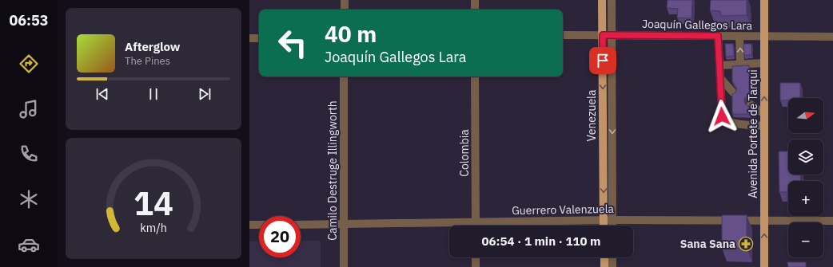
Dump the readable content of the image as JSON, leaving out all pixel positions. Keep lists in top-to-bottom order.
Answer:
{
  "streets": {
    "main road": ["Venezuela", "Avenida Portete de Tarqui"],
    "street": [
      "Joaquín Gallegos Lara",
      "Colombia",
      "Camilo Destruge Illingworth",
      "Guerrero Valenzuela"
    ]
  },
  "crossings": [
    ["Joaquín Gallegos Lara", "Venezuela"],
    ["Joaquín Gallegos Lara", "Avenida Portete de Tarqui"],
    ["Venezuela", "Guerrero Valenzuela"],
    ["Avenida Portete de Tarqui", "Guerrero Valenzuela"],
    ["Colombia", "Guerrero Valenzuela"],
    ["Camilo Destruge Illingworth", "Guerrero Valenzuela"]
  ],
  "one_way": ["Venezuela", "Avenida Portete de Tarqui"],
  "places": {
    "pharmacy": ["Sana Sana"]
  },
  "north": "right",
  "page": {
    "tabs": "06:53",
    "turn": ["40 m", "Joaquín Gallegos Lara"],
    "song": ["Afterglow", "The Pines"],
    "map_buttons": ["+", "−"],
    "limit": "20",
    "trip": "06:54 · 1 min · 110 m",
    "gauge": ["14", "km/h"]
  }
}
